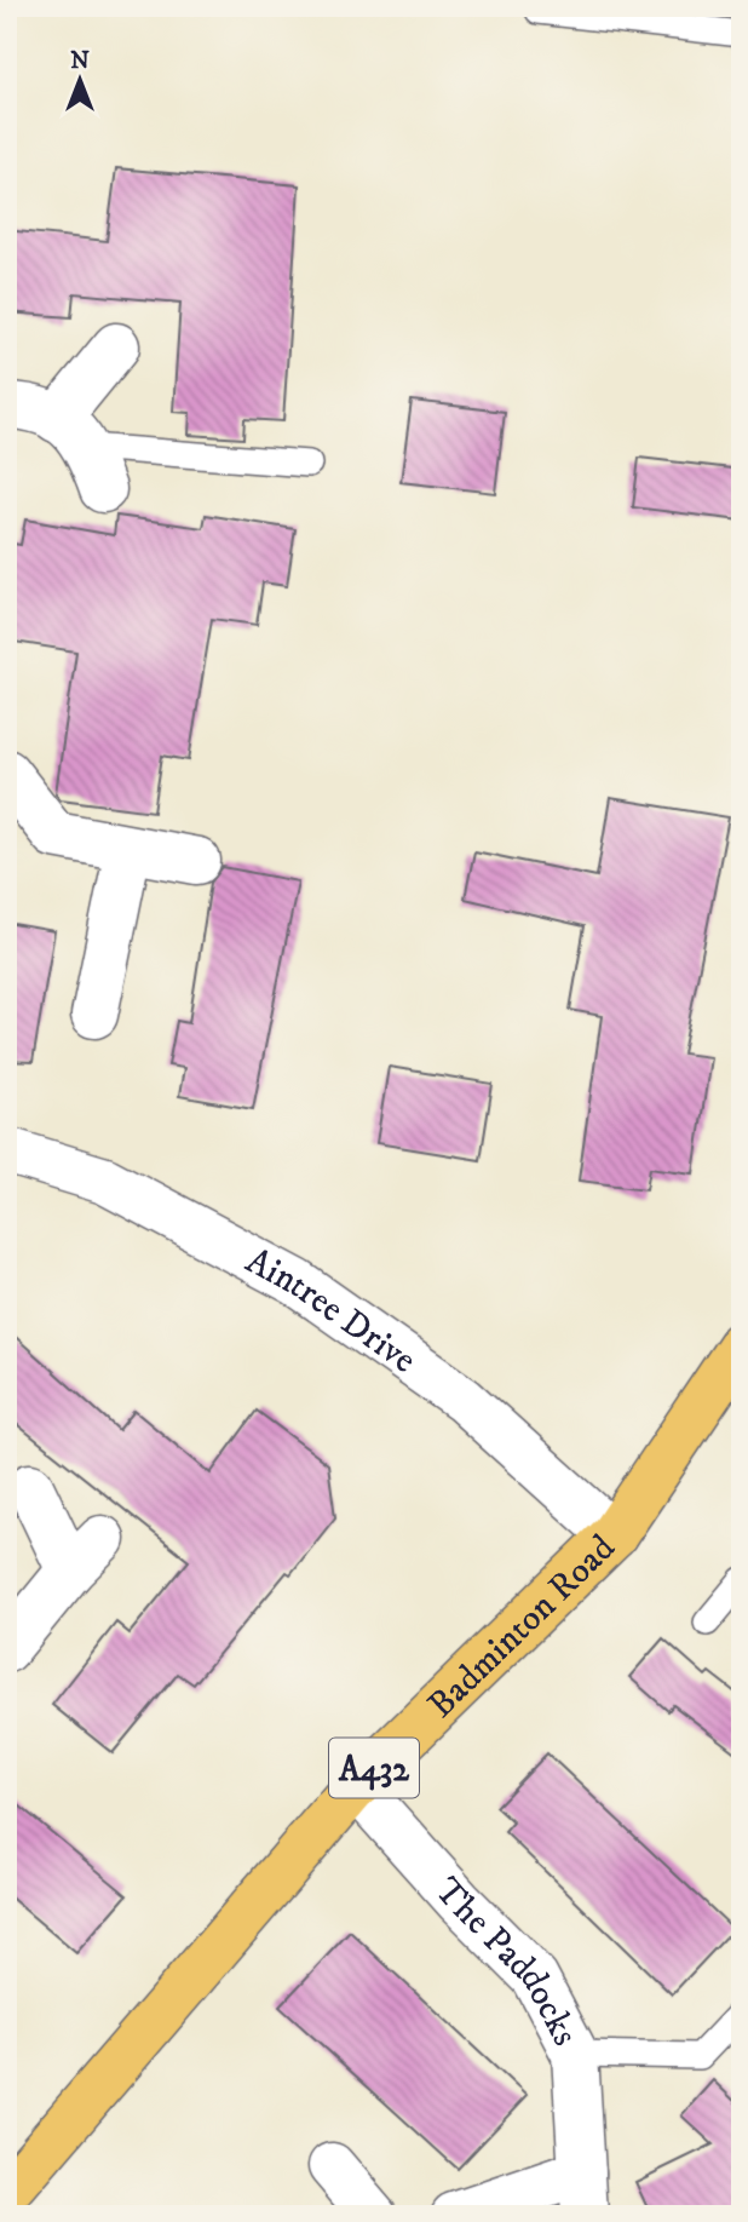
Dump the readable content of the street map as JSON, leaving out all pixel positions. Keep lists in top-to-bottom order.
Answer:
{
  "streets": {
    "main road": ["Badminton Road", "A432"],
    "street": ["Aintree Drive", "The Paddocks"]
  },
  "crossings": [
    ["Aintree Drive", "Badminton Road"],
    ["Badminton Road", "The Paddocks"]
  ],
  "north": "top"
}
